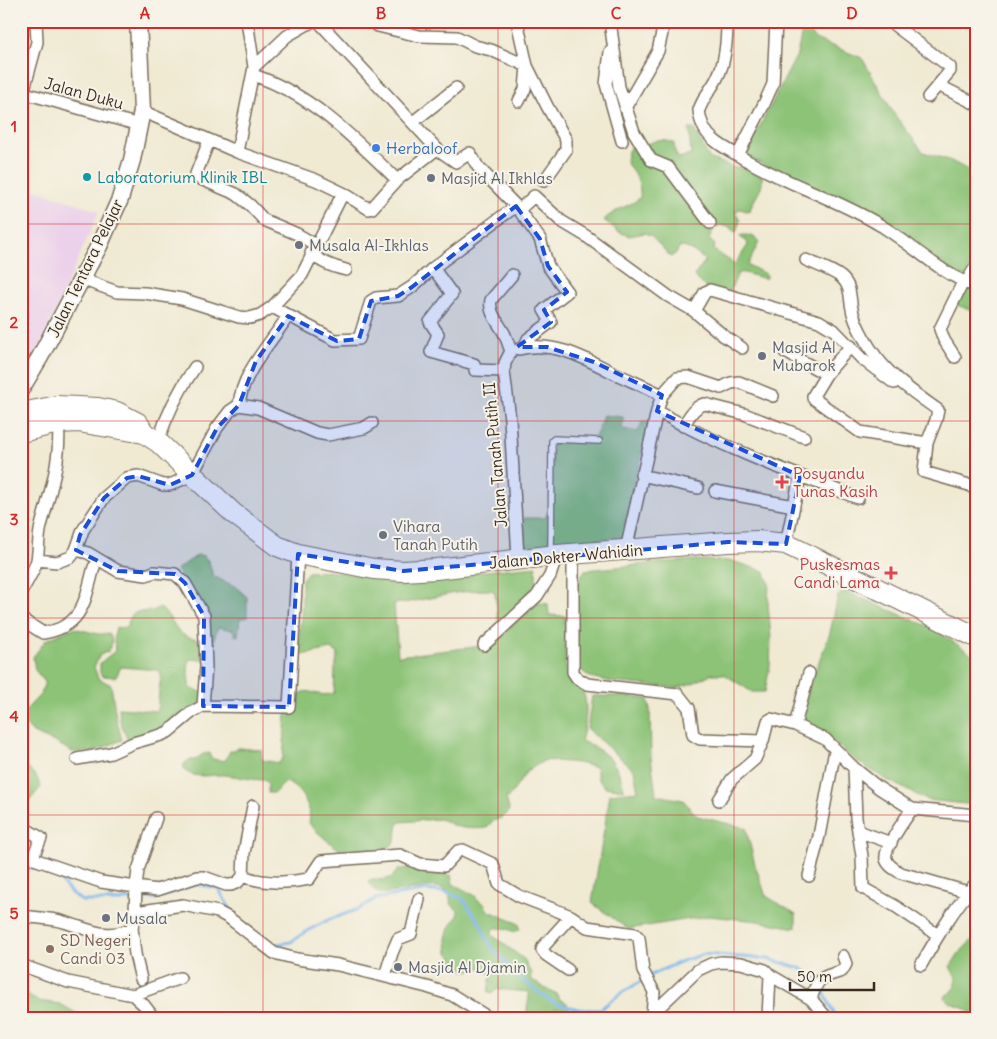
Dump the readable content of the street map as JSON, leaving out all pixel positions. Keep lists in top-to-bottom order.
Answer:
{
  "streets": {
    "highway": ["Jalan Dokter Wahidin"],
    "main road": ["Jalan Tentara Pelajar"],
    "street": ["Jalan Duku", "Jalan Tanah Putih II"]
  },
  "crossings": [
    ["Jalan Duku", "Jalan Tentara Pelajar"],
    ["Jalan Tanah Putih II", "Jalan Dokter Wahidin"]
  ],
  "places": {
    "other": [
      "Herbaloof",
      "Laboratorium Klinik IBL",
      "Masjid Al Ikhlas",
      "Musala Al-Ikhlas",
      "Masjid Al Mubarok",
      "Vihara Tanah Putih",
      "Musala",
      "SD Negeri Candi 03",
      "Masjid Al Djamin"
    ],
    "health": ["Posyandu Tunas Kasih", "Puskesmas Candi Lama"]
  },
  "scale_bar": "50 m",
  "grid": {
    "columns": [
      "A",
      "B",
      "C",
      "D"
    ],
    "rows": [
      "1",
      "2",
      "3",
      "4",
      "5"
    ]
  }
}
